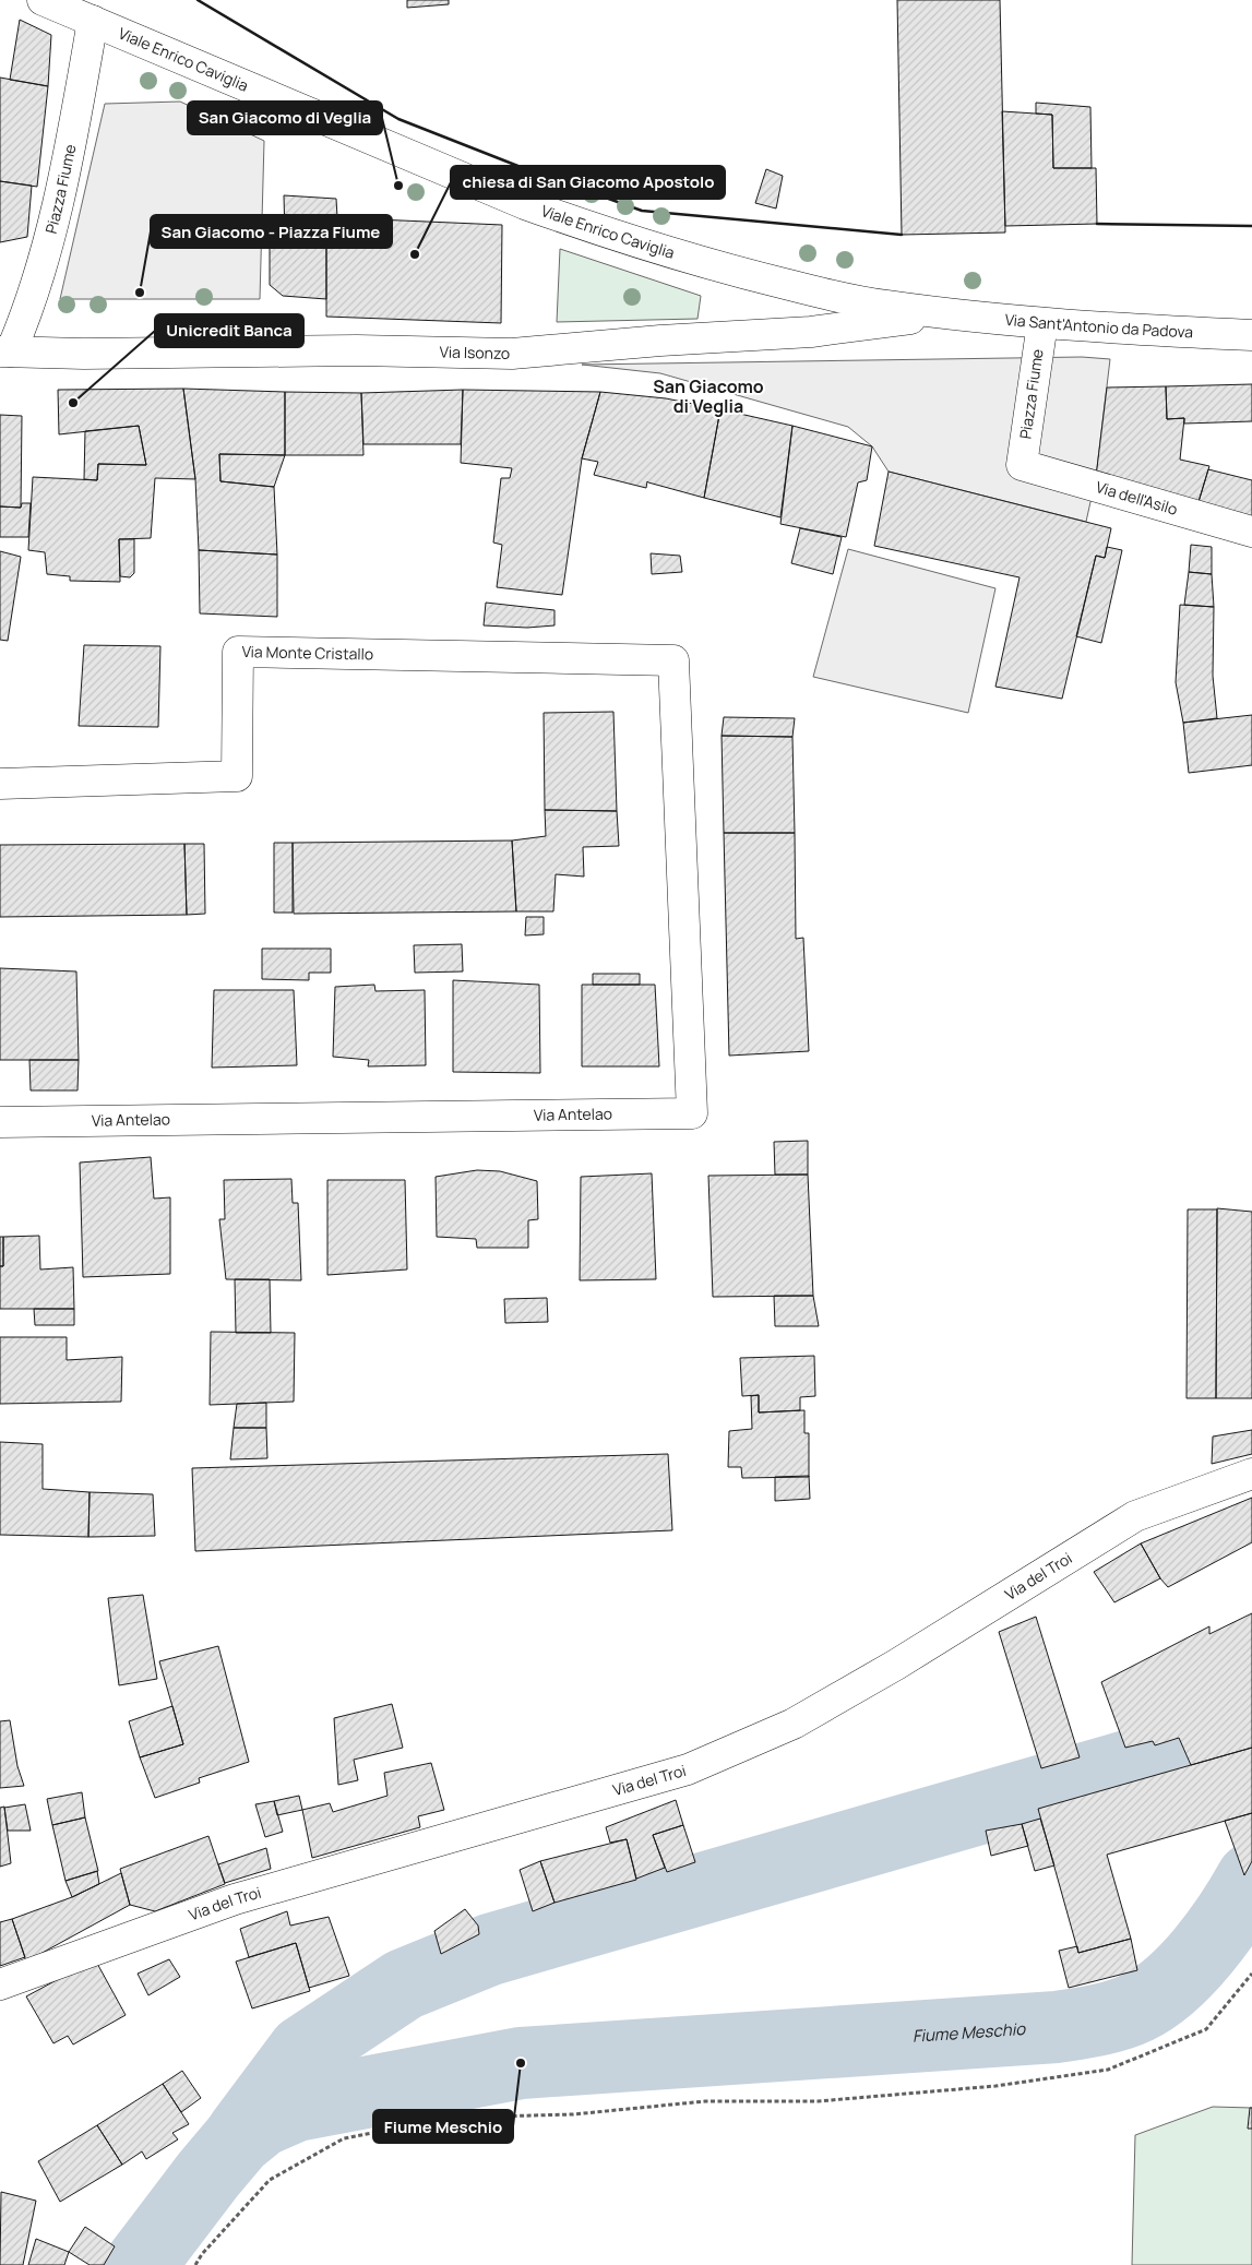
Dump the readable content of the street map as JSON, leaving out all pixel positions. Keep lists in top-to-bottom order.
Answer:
{
  "streets": {
    "street": [
      "Viale Enrico Caviglia",
      "Piazza Fiume",
      "Via Sant'Antonio da Padova",
      "Via Isonzo",
      "Via dell'Asilo",
      "Via Monte Cristallo",
      "Via Antelao",
      "Via del Troi"
    ]
  },
  "crossings": [
    ["Viale Enrico Caviglia", "Piazza Fiume"],
    ["Viale Enrico Caviglia", "Via Sant'Antonio da Padova"],
    ["Viale Enrico Caviglia", "Via Isonzo"],
    ["Piazza Fiume", "Via Sant'Antonio da Padova"],
    ["Piazza Fiume", "Via Isonzo"],
    ["Piazza Fiume", "Via dell'Asilo"],
    ["Via Sant'Antonio da Padova", "Via Isonzo"],
    ["Via Monte Cristallo", "Via Antelao"]
  ],
  "districts": ["San Giacomo di Veglia"],
  "water": ["Fiume Meschio"],
  "places": [
    "San Giacomo di Veglia",
    "chiesa di San Giacomo Apostolo",
    "San Giacomo - Piazza Fiume",
    "Unicredit Banca",
    "Fiume Meschio"
  ]
}
